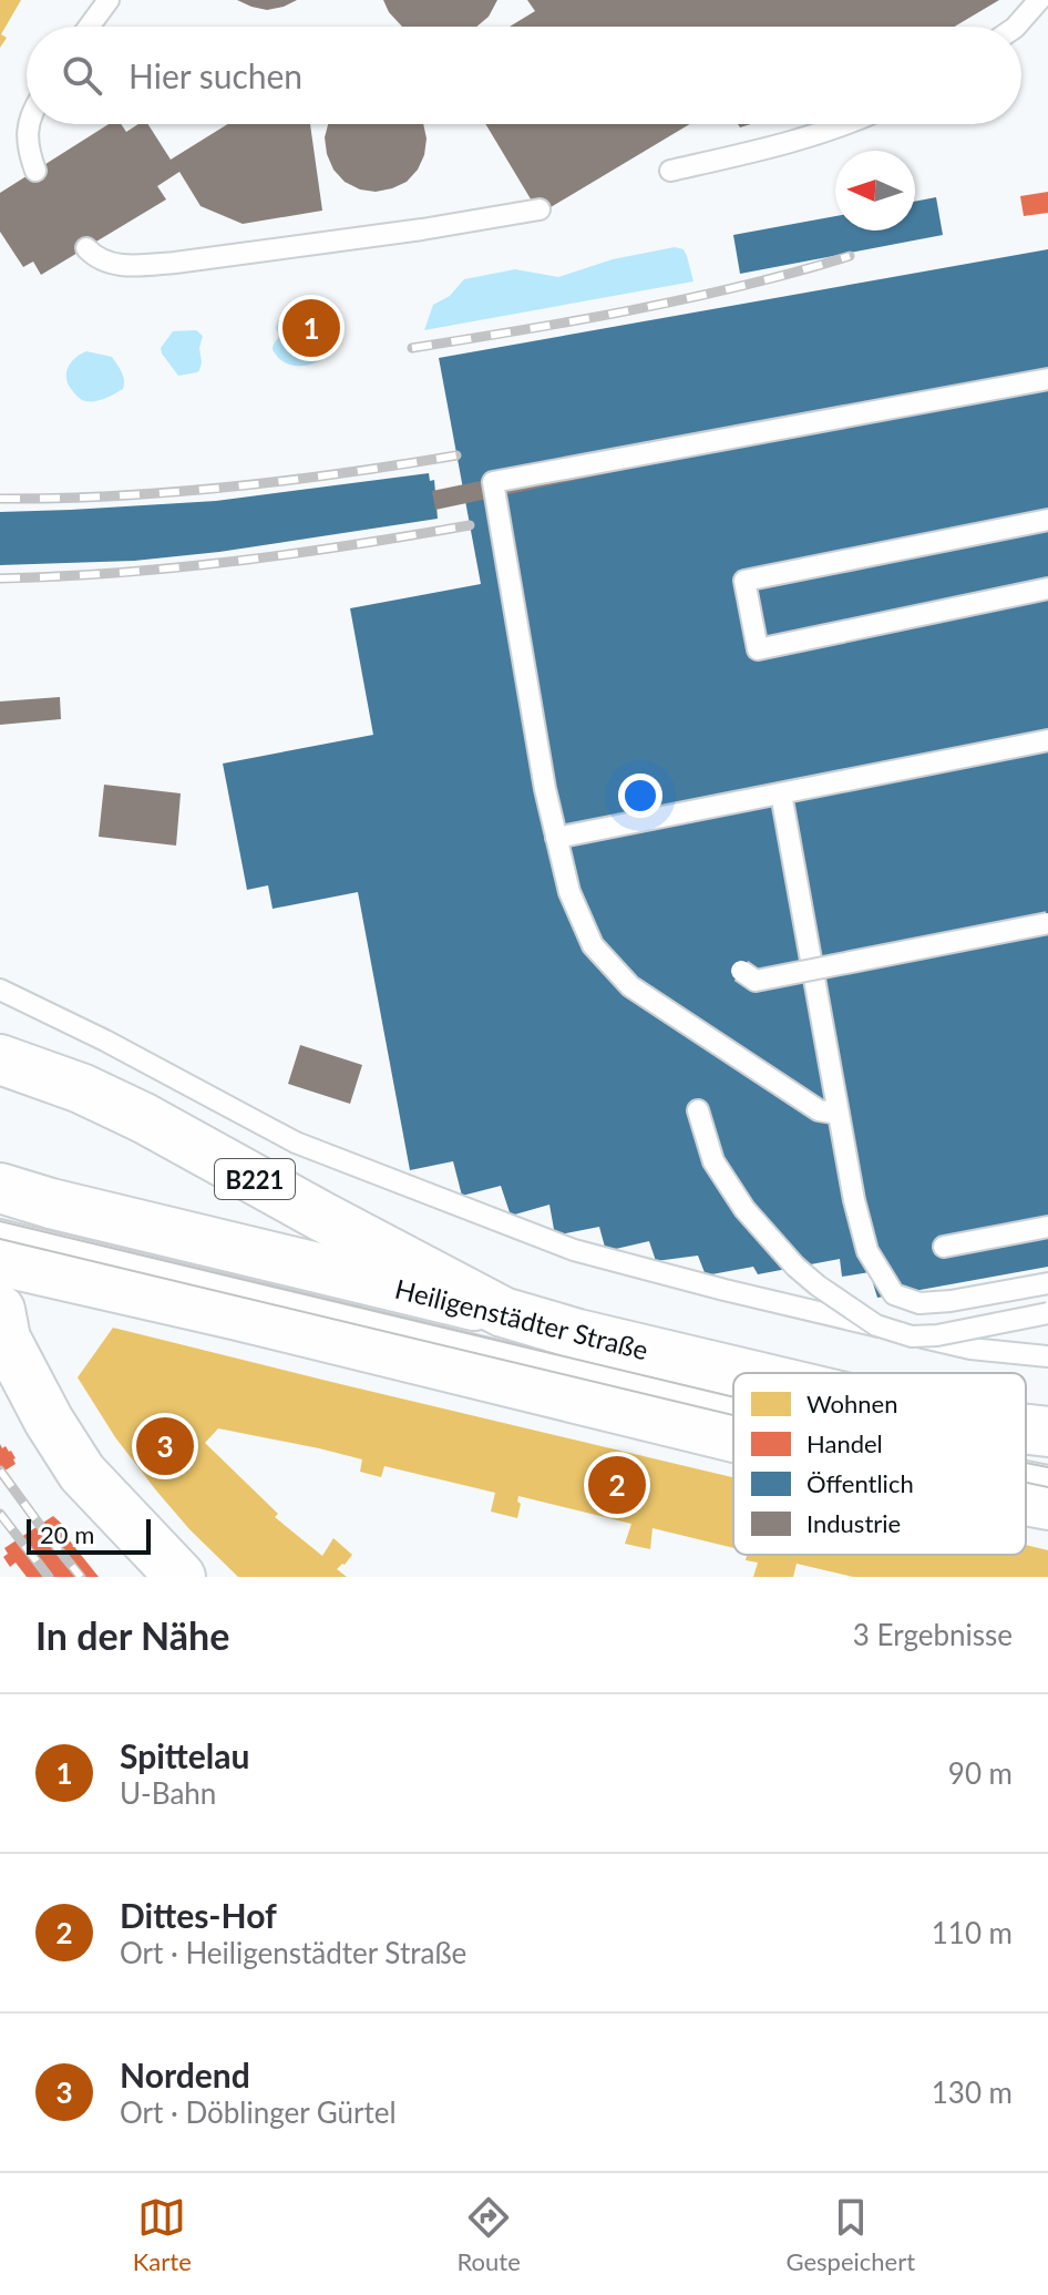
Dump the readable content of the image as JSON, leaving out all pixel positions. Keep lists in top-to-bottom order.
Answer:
{
  "streets": {
    "main road": ["B221", "Heiligenstädter Straße"]
  },
  "crossings": [
    ["B221", "Heiligenstädter Straße"]
  ],
  "legend": [
    "Wohnen",
    "Handel",
    "Öffentlich",
    "Industrie"
  ],
  "scale_bar": "20 m",
  "north": "left",
  "page": {
    "search": "Hier suchen",
    "pins": ["1", "3", "2"],
    "scale": "20 m",
    "heading": ["In der Nähe", "3 Ergebnisse"],
    "list": [
      {
        "mark": "1",
        "name": "Spittelau",
        "note": "U-Bahn",
        "value": "90 m"
      },
      {
        "mark": "2",
        "name": "Dittes-Hof",
        "note": "Ort · Heiligenstädter Straße",
        "value": "110 m"
      },
      {
        "mark": "3",
        "name": "Nordend",
        "note": "Ort · Döblinger Gürtel",
        "value": "130 m"
      }
    ],
    "nav": ["Karte", "Route", "Gespeichert"]
  }
}
